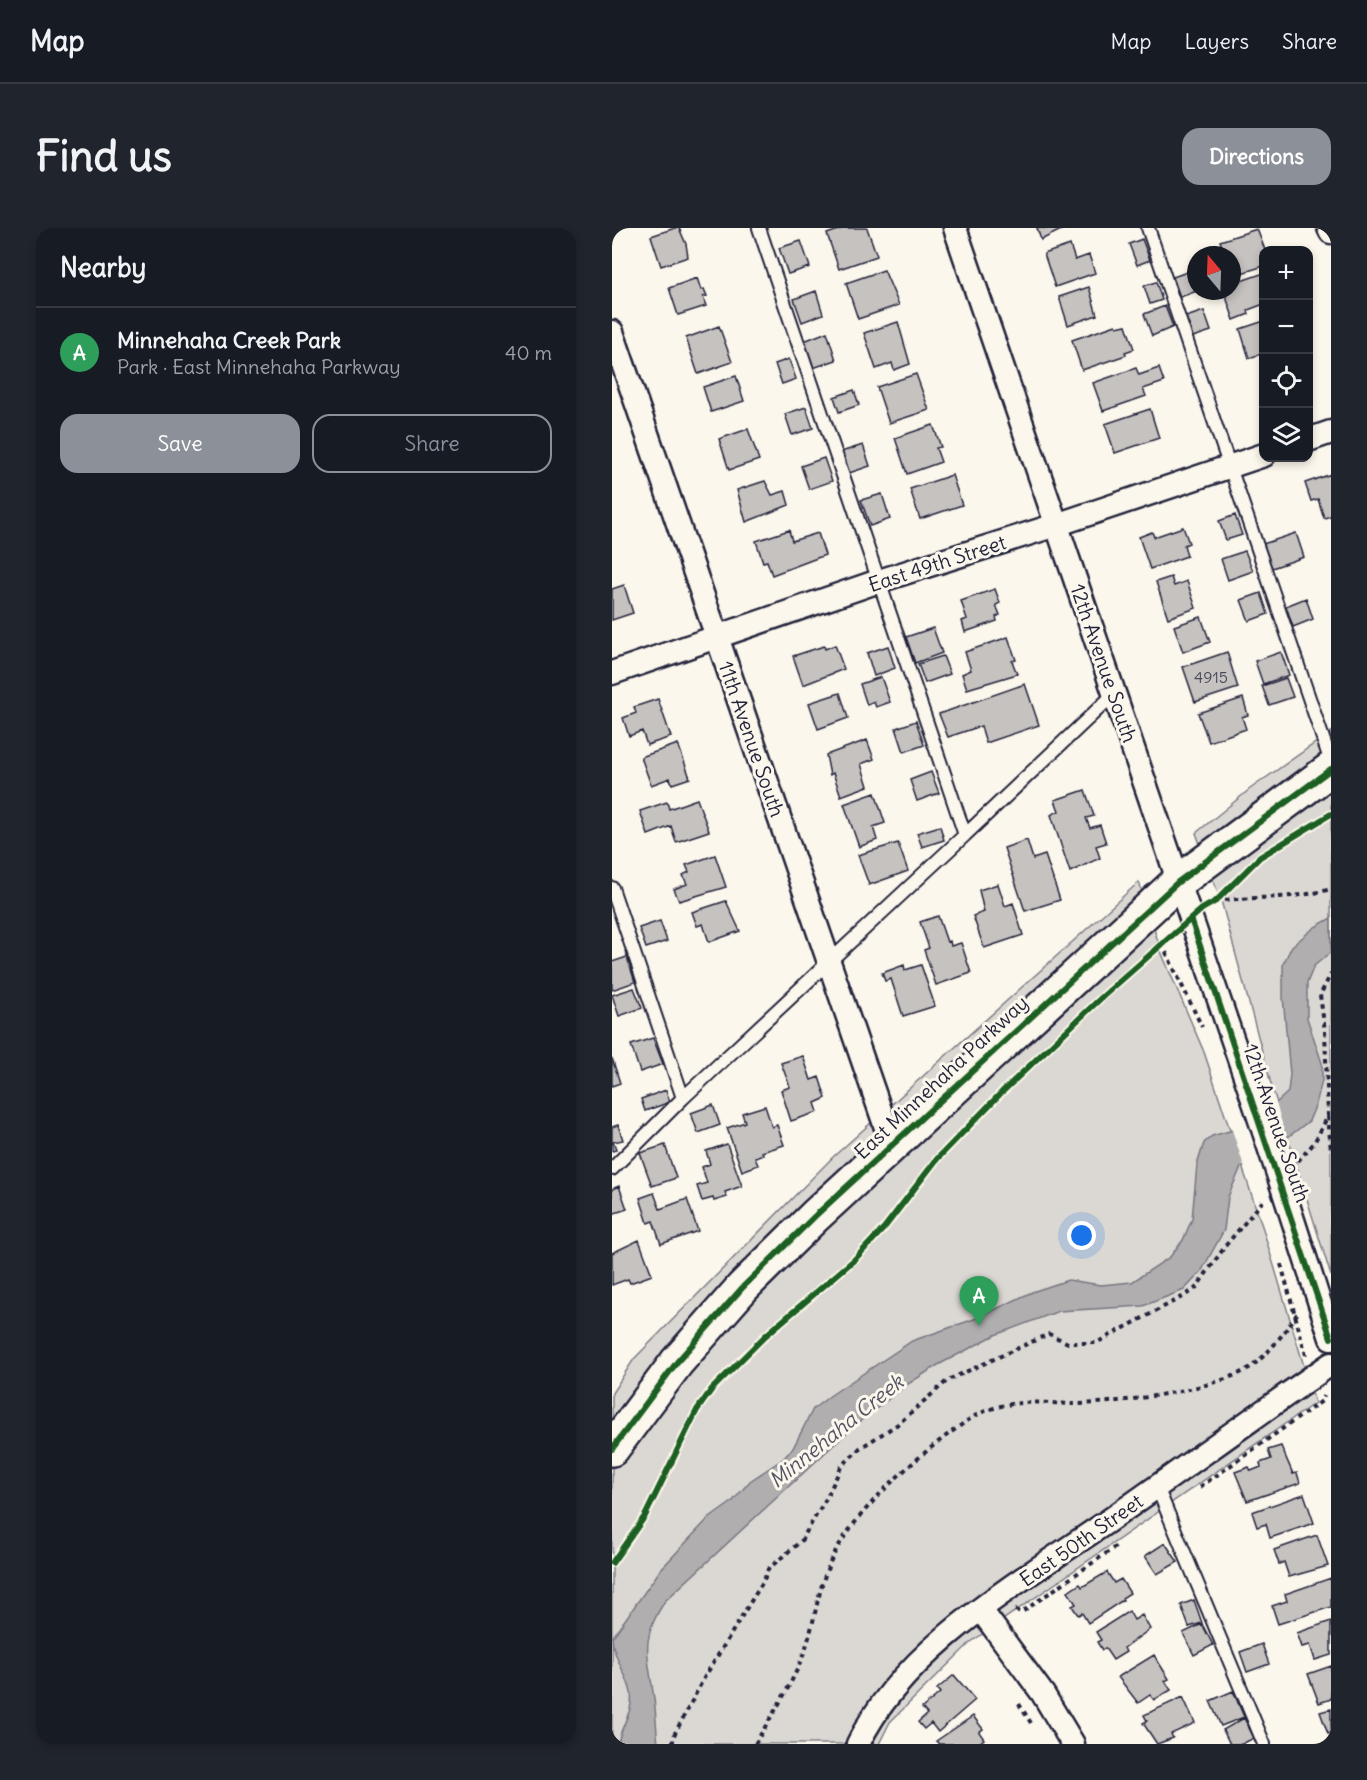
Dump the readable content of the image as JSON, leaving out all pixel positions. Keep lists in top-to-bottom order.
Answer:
{
  "streets": {
    "street": [
      "East 49th Street",
      "12th Avenue South",
      "11th Avenue South",
      "East Minnehaha Parkway",
      "East 50th Street"
    ]
  },
  "crossings": [
    ["East 49th Street", "12th Avenue South"],
    ["East 49th Street", "11th Avenue South"],
    ["12th Avenue South", "East Minnehaha Parkway"],
    ["11th Avenue South", "East Minnehaha Parkway"]
  ],
  "water": ["Minnehaha Creek"],
  "house_numbers": ["4915"],
  "north": "top",
  "page": {
    "header": "Map",
    "nav": ["Map", "Layers", "Share"],
    "buttons": [
      "Directions",
      ["Save", "Share"]
    ],
    "title": "Find us",
    "heading": "Nearby",
    "map_buttons": ["+", "−"],
    "list": [
      {
        "mark": "A",
        "name": "Minnehaha Creek Park",
        "note": "Park · East Minnehaha Parkway",
        "value": "40 m"
      }
    ],
    "pins": "A"
  }
}
